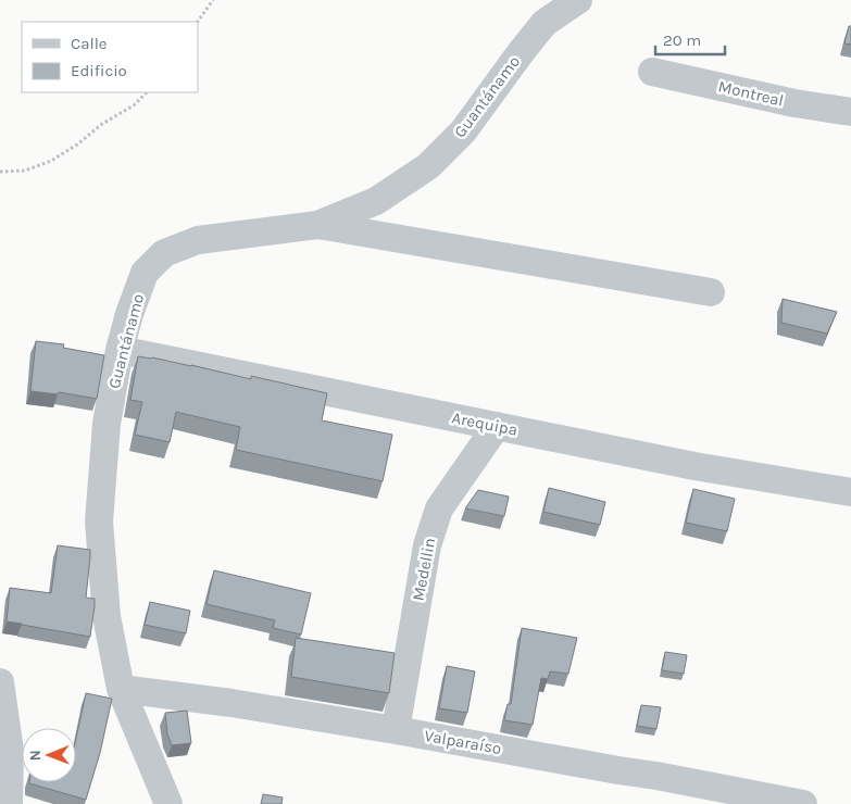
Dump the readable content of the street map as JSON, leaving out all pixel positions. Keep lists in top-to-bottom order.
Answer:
{
  "streets": {
    "street": [
      "Montreal",
      "Guantánamo",
      "Arequipa",
      "Medellin",
      "Valparaíso"
    ]
  },
  "crossings": [
    ["Guantánamo", "Arequipa"],
    ["Guantánamo", "Valparaíso"],
    ["Arequipa", "Medellin"],
    ["Medellin", "Valparaíso"]
  ],
  "legend": ["Calle", "Edificio"],
  "scale_bar": "20 m",
  "north": "left"
}
